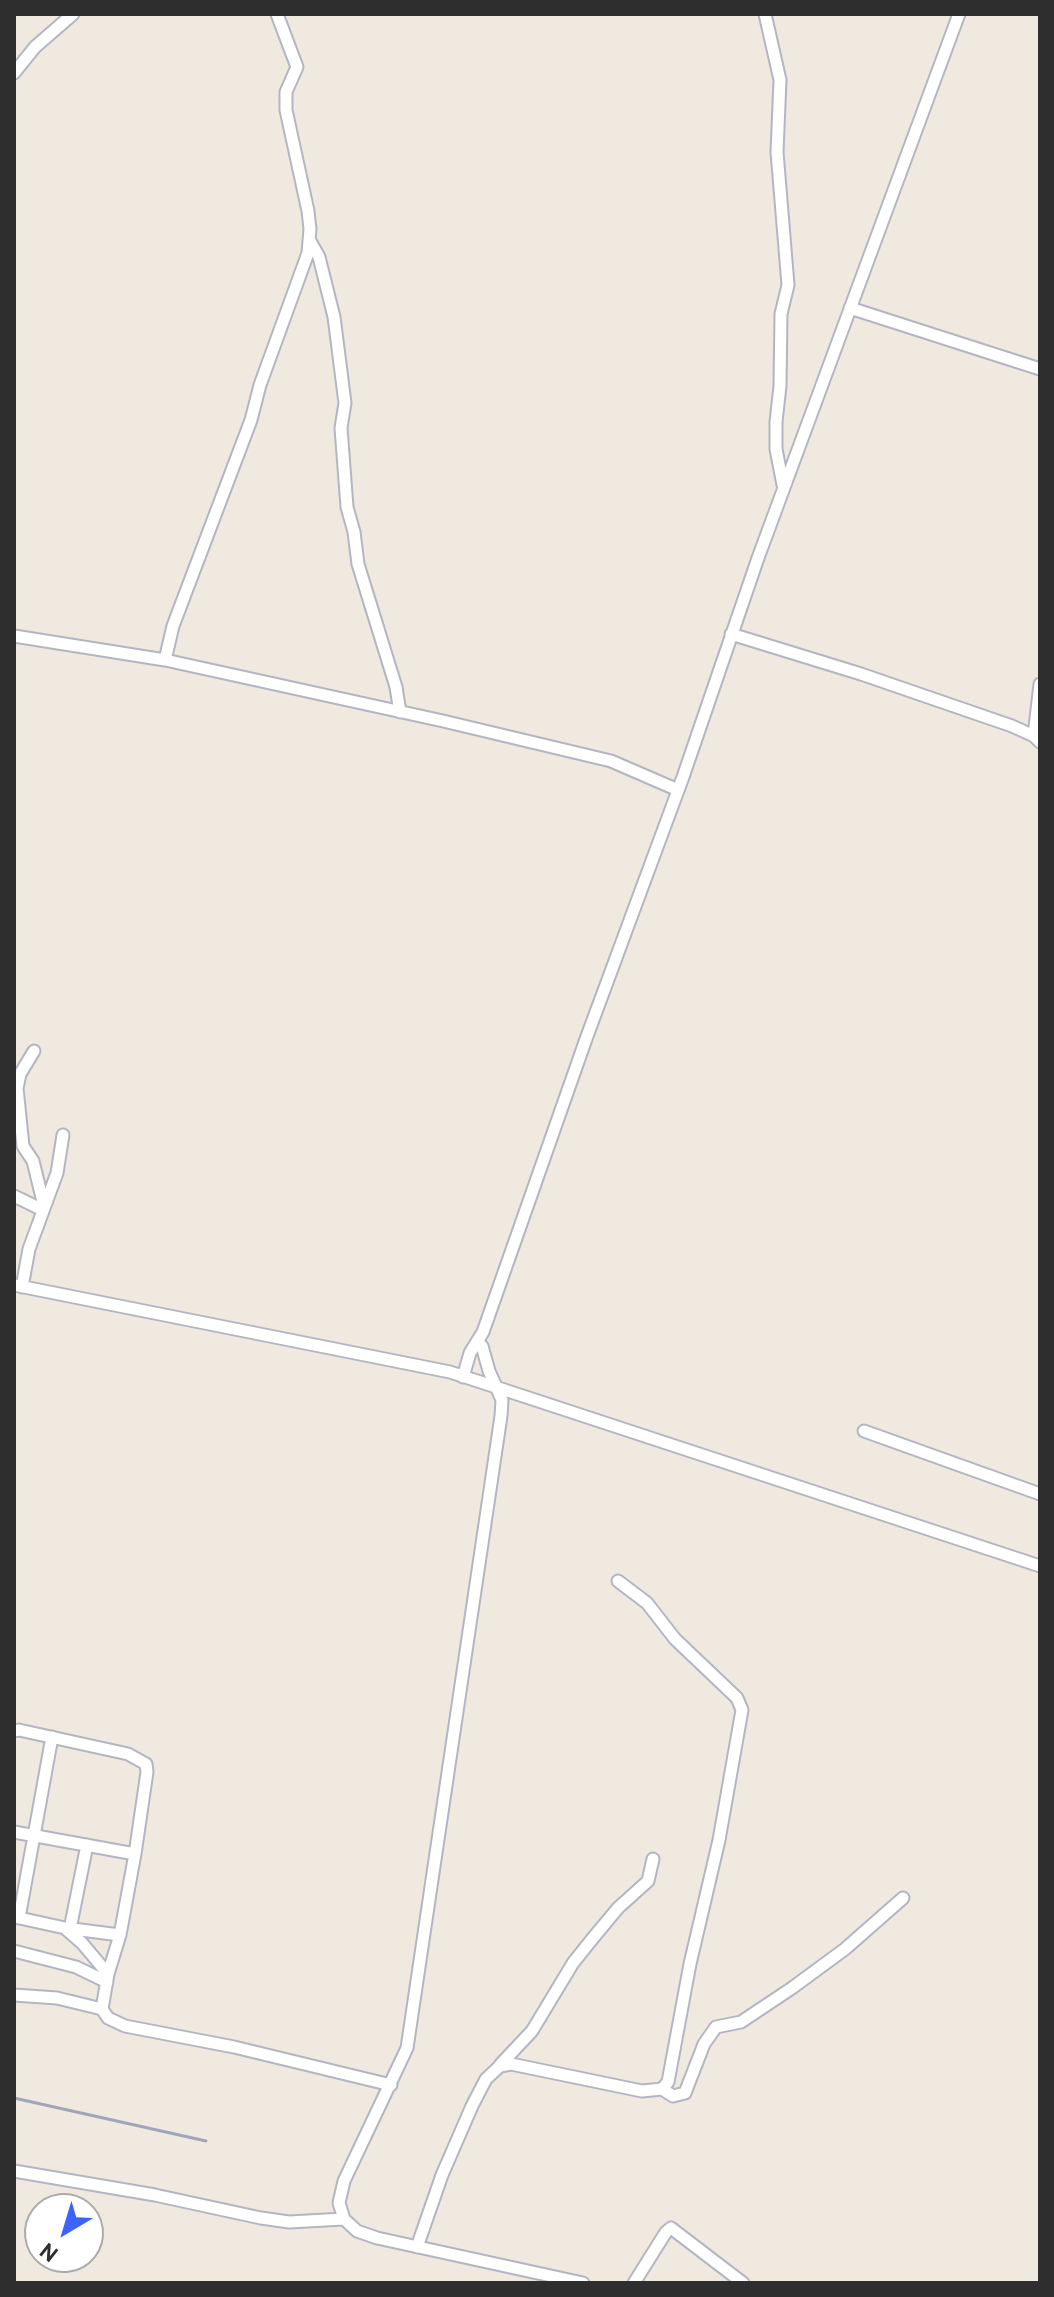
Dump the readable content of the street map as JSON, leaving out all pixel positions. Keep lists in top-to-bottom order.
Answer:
{
  "north": "bottom left"
}
